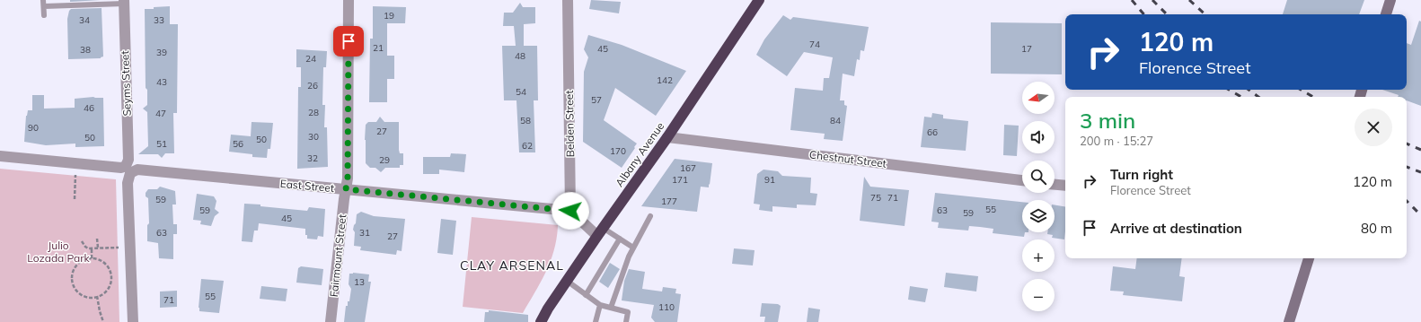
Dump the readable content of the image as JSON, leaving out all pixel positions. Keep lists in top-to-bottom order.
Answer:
{
  "streets": {
    "highway": ["Albany Avenue"],
    "street": [
      "Seyms Street",
      "Belden Street",
      "Chestnut Street",
      "East Street",
      "Fairmount Street"
    ]
  },
  "crossings": [
    ["Seyms Street", "East Street"],
    ["Belden Street", "East Street"],
    ["Albany Avenue", "Chestnut Street"],
    ["East Street", "Fairmount Street"]
  ],
  "districts": ["CLAY ARSENAL"],
  "parks": ["Julio Lozada Park"],
  "house_numbers": [
    "19",
    "34",
    "33",
    "74",
    "21",
    "45",
    "17",
    "38",
    "39",
    "48",
    "24",
    "142",
    "43",
    "26",
    "54",
    "57",
    "46",
    "28",
    "47",
    "58",
    "84",
    "90",
    "27",
    "66",
    "30",
    "50",
    "50",
    "51",
    "56",
    "62",
    "170",
    "32",
    "29",
    "167",
    "171",
    "91",
    "75",
    "71",
    "59",
    "177",
    "55",
    "59",
    "63",
    "59",
    "45",
    "63",
    "31",
    "27",
    "13",
    "55",
    "71",
    "110"
  ],
  "north": "left",
  "page": {
    "turn": ["120 m", "Florence Street"],
    "map_buttons": ["+", "−"],
    "heading": ["3 min", "200 m · 15:27"],
    "list": [
      {
        "name": "Turn right",
        "note": "Florence Street",
        "value": "120 m"
      },
      {
        "name": "Arrive at destination",
        "value": "80 m"
      }
    ]
  }
}
